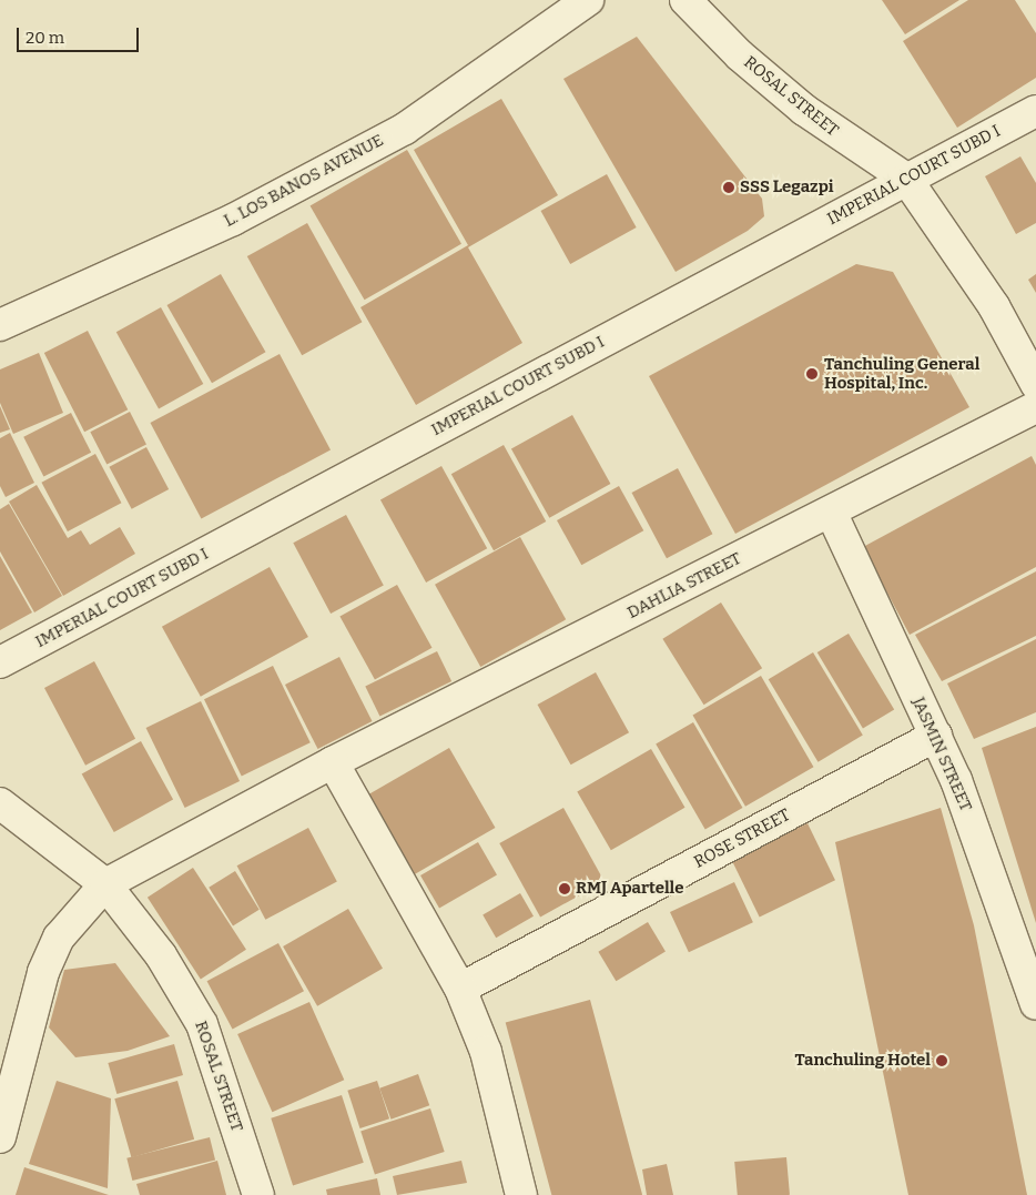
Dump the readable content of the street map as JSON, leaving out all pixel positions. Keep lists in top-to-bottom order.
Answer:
{
  "streets": {
    "street": [
      "ROSAL STREET",
      "IMPERIAL COURT SUBD I",
      "L. LOS BANOS AVENUE",
      "DAHLIA STREET",
      "JASMIN STREET",
      "ROSE STREET"
    ]
  },
  "crossings": [
    ["ROSAL STREET", "IMPERIAL COURT SUBD I"],
    ["ROSAL STREET", "DAHLIA STREET"],
    ["DAHLIA STREET", "JASMIN STREET"],
    ["JASMIN STREET", "ROSE STREET"]
  ],
  "places": [
    "SSS Legazpi",
    "Tanchuling General Hospital, Inc.",
    "RMJ Apartelle",
    "Tanchuling Hotel"
  ],
  "scale_bar": "20 m"
}
